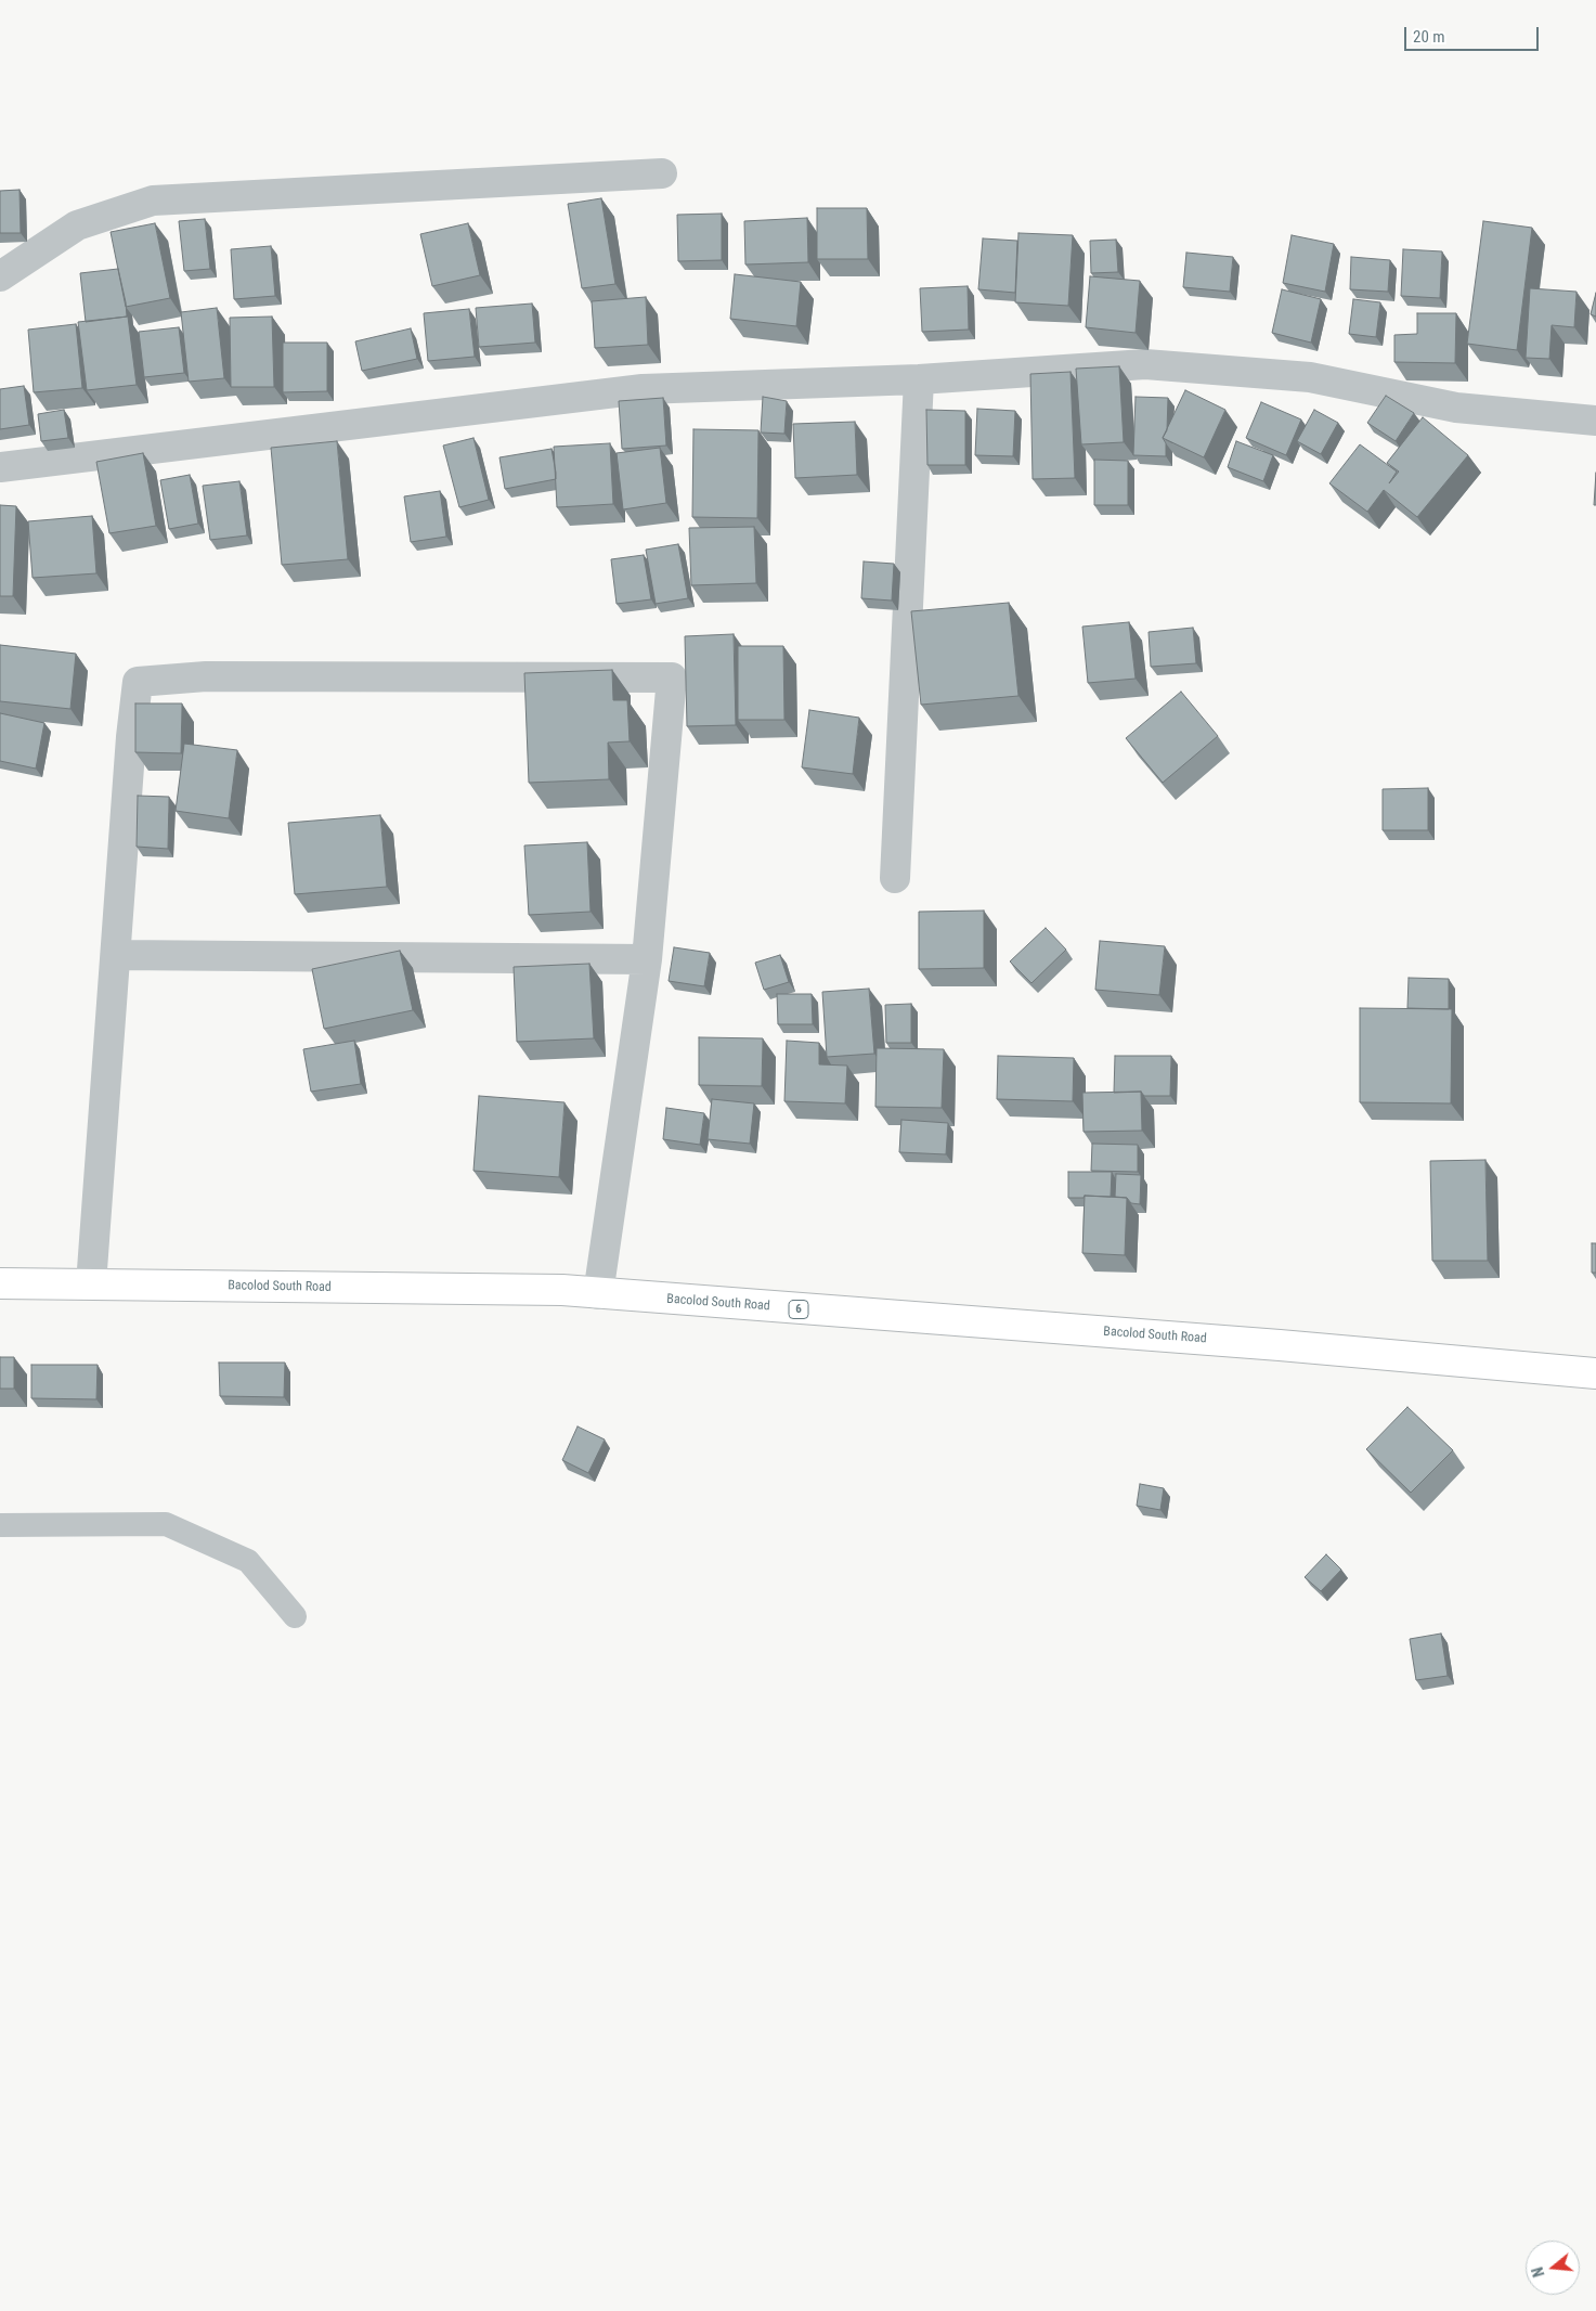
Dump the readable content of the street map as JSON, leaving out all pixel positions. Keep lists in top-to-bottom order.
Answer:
{
  "streets": {
    "highway": ["Bacolod South Road", "6"]
  },
  "scale_bar": "20 m",
  "north": "left"
}
